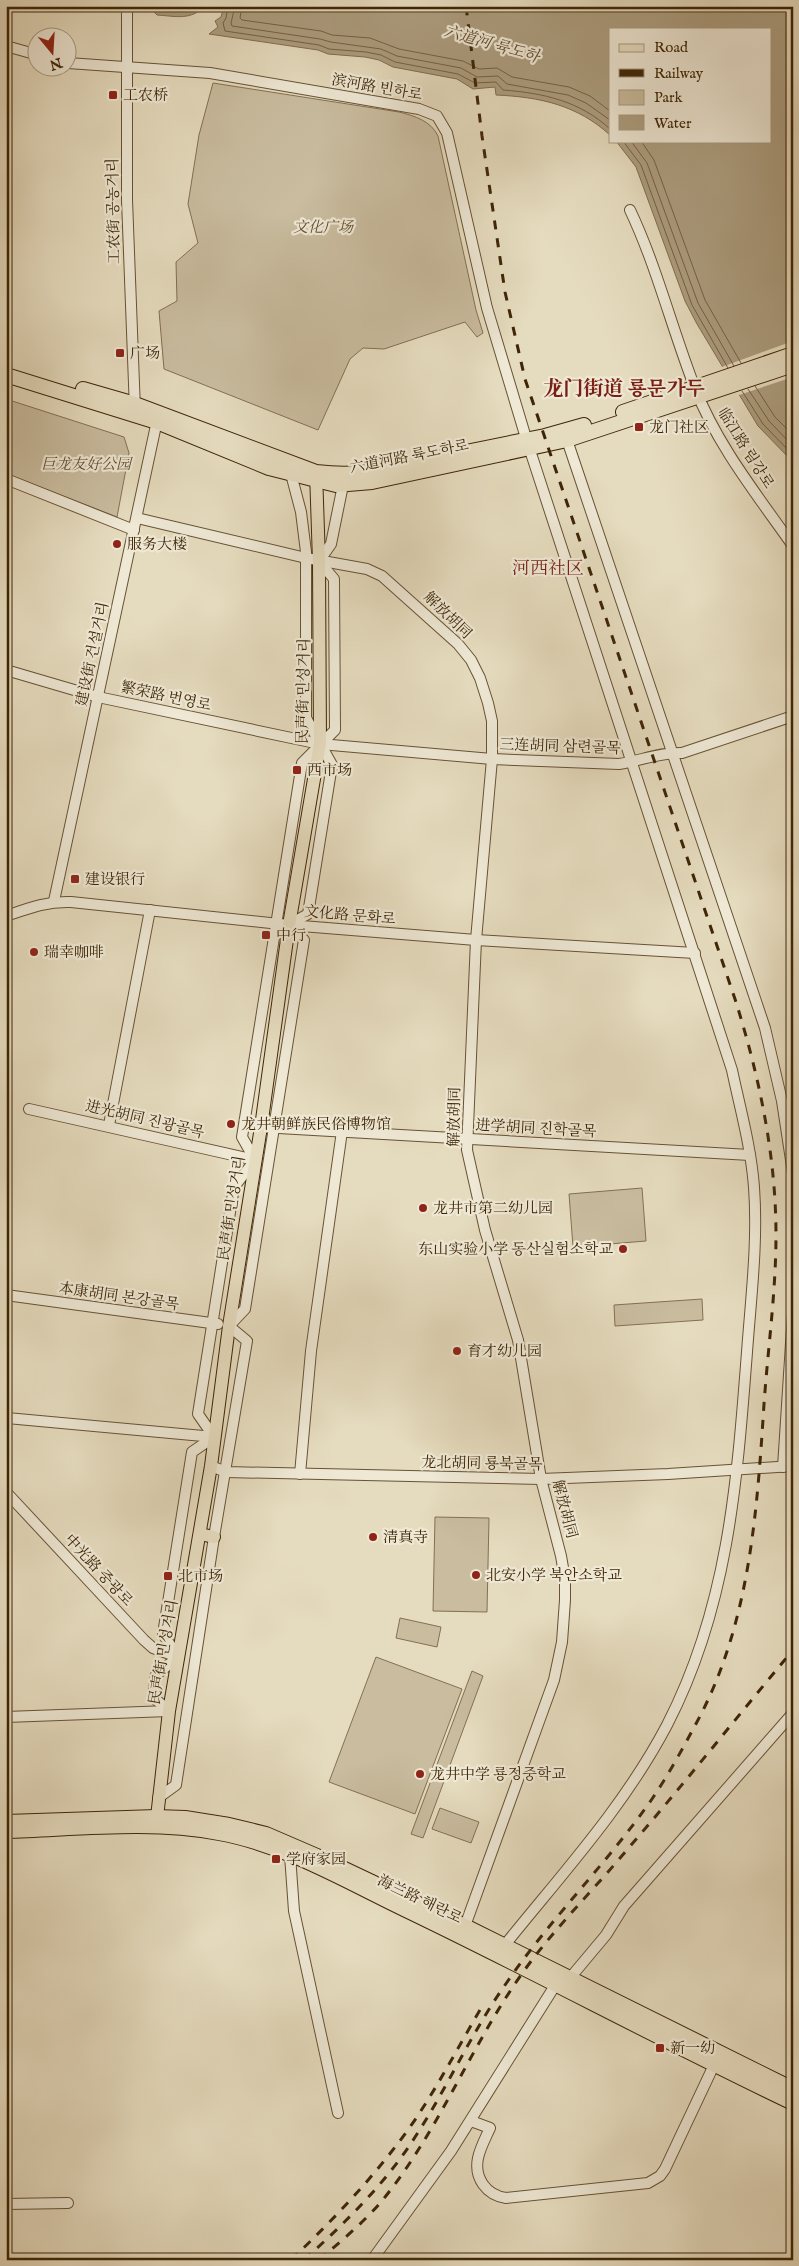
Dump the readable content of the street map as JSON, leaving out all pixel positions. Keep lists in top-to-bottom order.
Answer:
{
  "streets": {
    "highway": ["六道河路 륙도하로", "海兰路 해란로"],
    "main road": ["民声街 민성거리"],
    "street": [
      "滨河路 빈하로",
      "工农街 공농거리",
      "临江路 림강로",
      "解放胡同",
      "建设街 건설거리",
      "繁荣路 번영로",
      "三连胡同 삼련골목",
      "文化路 문화로",
      "进光胡同 진광골목",
      "进学胡同 진학골목",
      "本康胡同 본강골목",
      "龙北胡同 룡북골목",
      "中光路 중광로"
    ]
  },
  "crossings": [
    ["滨河路 빈하로", "工农街 공농거리"],
    ["滨河路 빈하로", "六道河路 륙도하로"],
    ["滨河路 빈하로", "三连胡同 삼련골목"],
    ["滨河路 빈하로", "文化路 문화로"],
    ["滨河路 빈하로", "进学胡同 진학골목"],
    ["滨河路 빈하로", "龙北胡同 룡북골목"],
    ["滨河路 빈하로", "海兰路 해란로"],
    ["工农街 공농거리", "六道河路 륙도하로"],
    ["临江路 림강로", "六道河路 륙도하로"],
    ["六道河路 륙도하로", "建设街 건설거리"],
    ["六道河路 륙도하로", "民声街 민성거리"],
    ["解放胡同", "建设街 건설거리"],
    ["解放胡同", "民声街 민성거리"],
    ["解放胡同", "三连胡同 삼련골목"],
    ["解放胡同", "文化路 문화로"],
    ["解放胡同", "进学胡同 진학골목"],
    ["解放胡同", "龙北胡同 룡북골목"],
    ["解放胡同", "海兰路 해란로"],
    ["建设街 건설거리", "繁荣路 번영로"],
    ["建设街 건설거리", "文化路 문화로"],
    ["民声街 민성거리", "繁荣路 번영로"],
    ["民声街 민성거리", "三连胡同 삼련골목"],
    ["民声街 민성거리", "文化路 문화로"],
    ["民声街 민성거리", "进光胡同 진광골목"],
    ["民声街 민성거리", "进学胡同 진학골목"],
    ["民声街 민성거리", "本康胡同 본강골목"],
    ["民声街 민성거리", "中光路 중광로"],
    ["民声街 민성거리", "海兰路 해란로"],
    ["繁荣路 번영로", "三连胡同 삼련골목"]
  ],
  "districts": ["龙门街道 룡문가두", "河西社区"],
  "water": ["六道河 륙도하"],
  "parks": ["文化广场", "巨龙友好公园"],
  "places": {
    "transit": [
      "工农桥",
      "广场",
      "龙门社区",
      "西市场",
      "建设银行",
      "中行",
      "北市场",
      "学府家园",
      "新一幼"
    ],
    "other": [
      "服务大楼",
      "瑞幸咖啡",
      "龙井朝鲜族民俗博物馆",
      "龙井市第二幼儿园",
      "东山实验小学 동산실험소학교",
      "育才幼儿园",
      "清真寺",
      "北安小学 북안소학교",
      "龙井中学 룡정중학교"
    ]
  },
  "legend": [
    "Road",
    "Railway",
    "Park",
    "Water"
  ],
  "north": "bottom"
}
